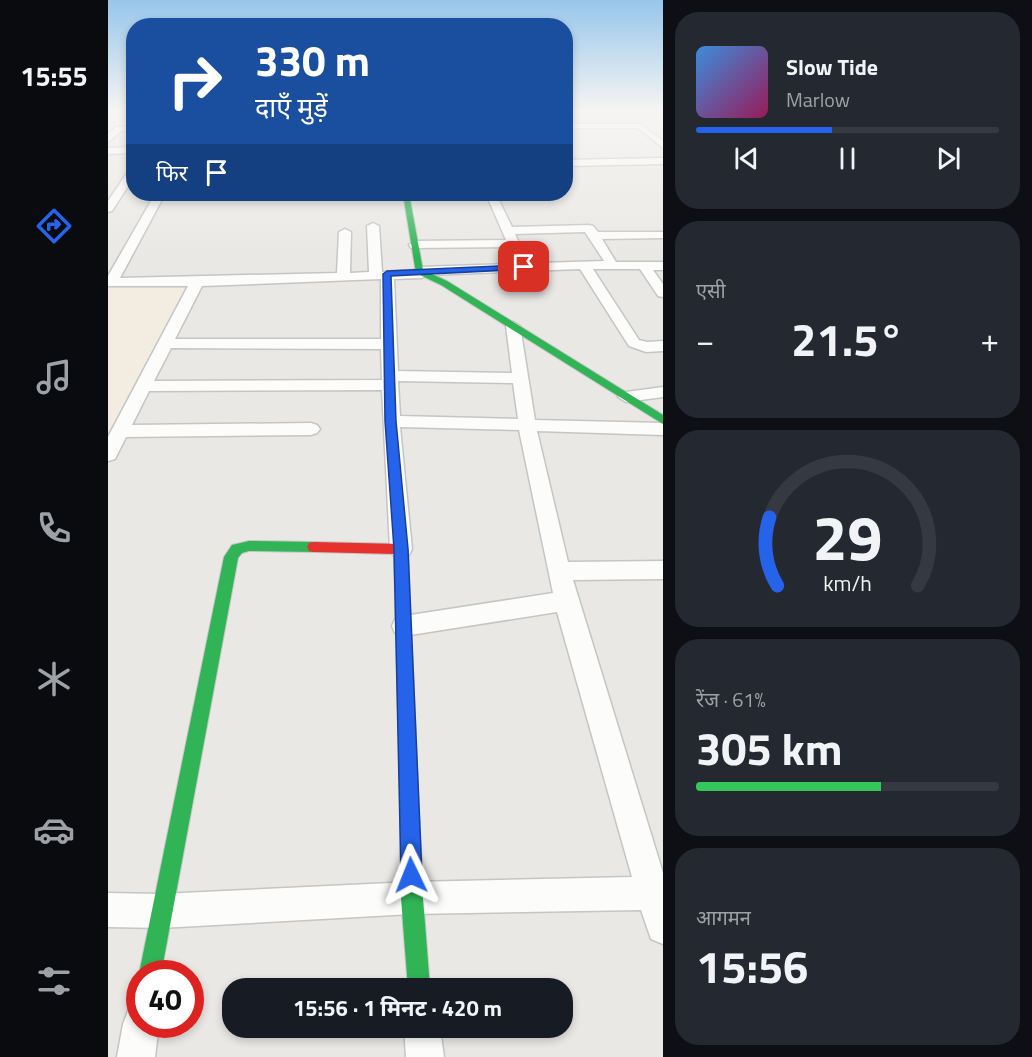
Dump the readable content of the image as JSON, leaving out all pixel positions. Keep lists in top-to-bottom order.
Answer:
{
  "page": {
    "tabs": "15:55",
    "turn": ["330 m", "दाएँ मुड़ें"],
    "song": ["Slow Tide", "Marlow"],
    "then": "फिर",
    "tile": [
      "एसी",
      ["रेंज · 61%", "305 km"],
      ["आगमन", "15:56"]
    ],
    "heat": ["−", "21.5°", "+"],
    "limit": "40",
    "trip": "15:56 · 1 मिनट · 420 m",
    "gauge": ["29", "km/h"]
  }
}
